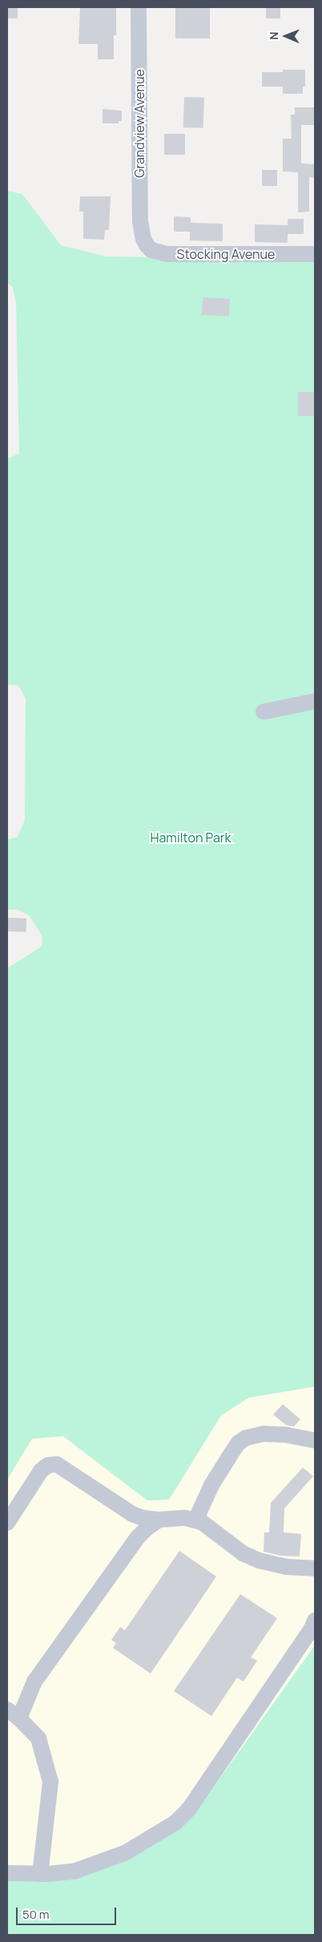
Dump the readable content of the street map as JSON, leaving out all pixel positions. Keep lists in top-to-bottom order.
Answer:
{
  "streets": {
    "street": ["Grandview Avenue", "Stocking Avenue"]
  },
  "crossings": [
    ["Grandview Avenue", "Stocking Avenue"]
  ],
  "parks": ["Hamilton Park"],
  "scale_bar": "50 m",
  "north": "left"
}
